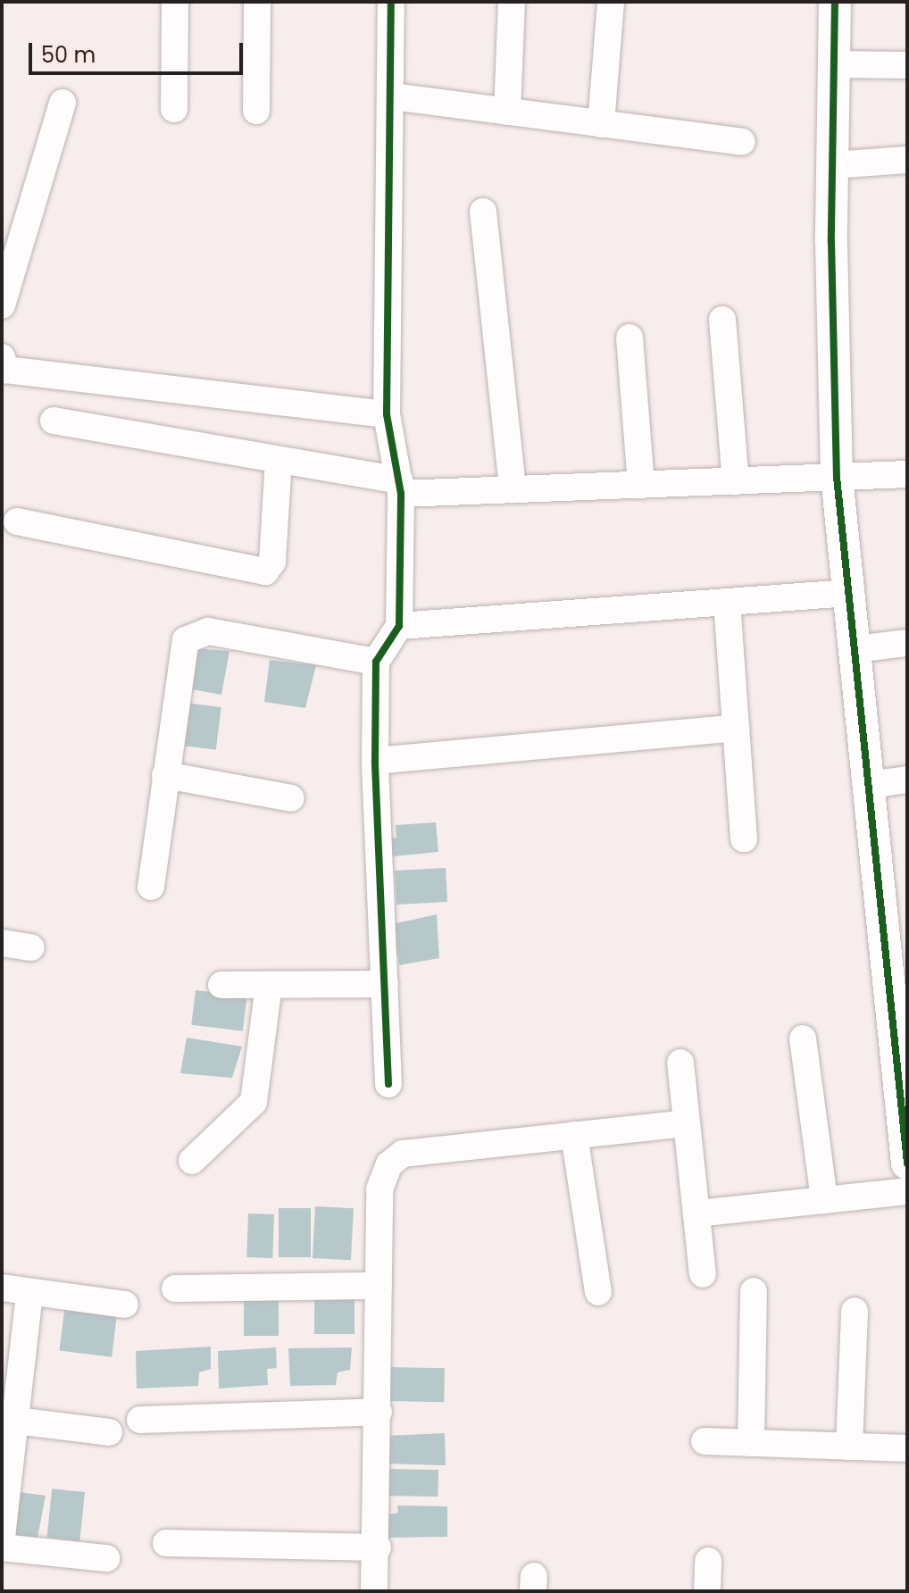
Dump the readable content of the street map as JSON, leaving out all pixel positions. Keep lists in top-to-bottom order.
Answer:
{
  "scale_bar": "50 m"
}
